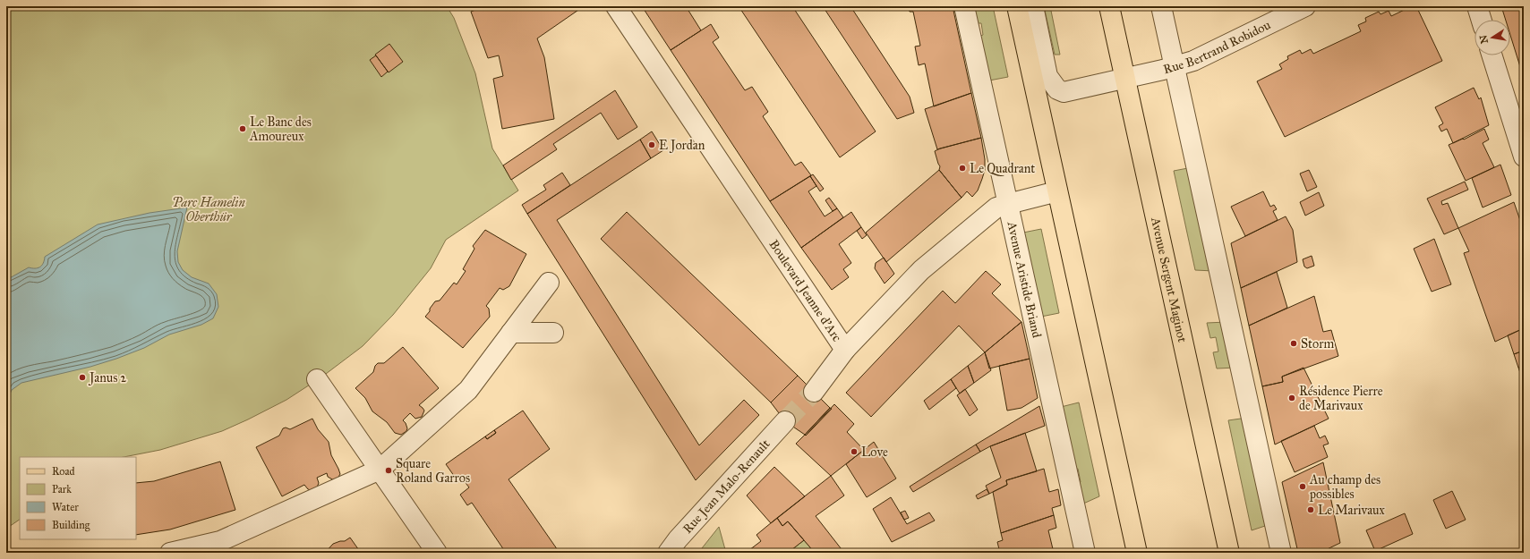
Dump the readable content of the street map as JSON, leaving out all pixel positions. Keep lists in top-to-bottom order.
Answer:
{
  "streets": {
    "main road": ["Avenue Sergent Maginot"],
    "street": [
      "Rue Bertrand Robidou",
      "Avenue Aristide Briand",
      "Boulevard Jeanne d'Arc",
      "Rue Jean Malo-Renault"
    ]
  },
  "crossings": [
    ["Rue Bertrand Robidou", "Avenue Sergent Maginot"],
    ["Avenue Aristide Briand", "Boulevard Jeanne d'Arc"]
  ],
  "parks": ["Parc Hamelin Oberthür"],
  "places": [
    "Le Banc des Amoureux",
    "E Jordan",
    "Le Quadrant",
    "Storm",
    "Janus 2",
    "Résidence Pierre de Marivaux",
    "Love",
    "Square Roland Garros",
    "Au champ des possibles",
    "Le Marivaux"
  ],
  "legend": [
    "Road",
    "Park",
    "Water",
    "Building"
  ],
  "north": "left"
}
